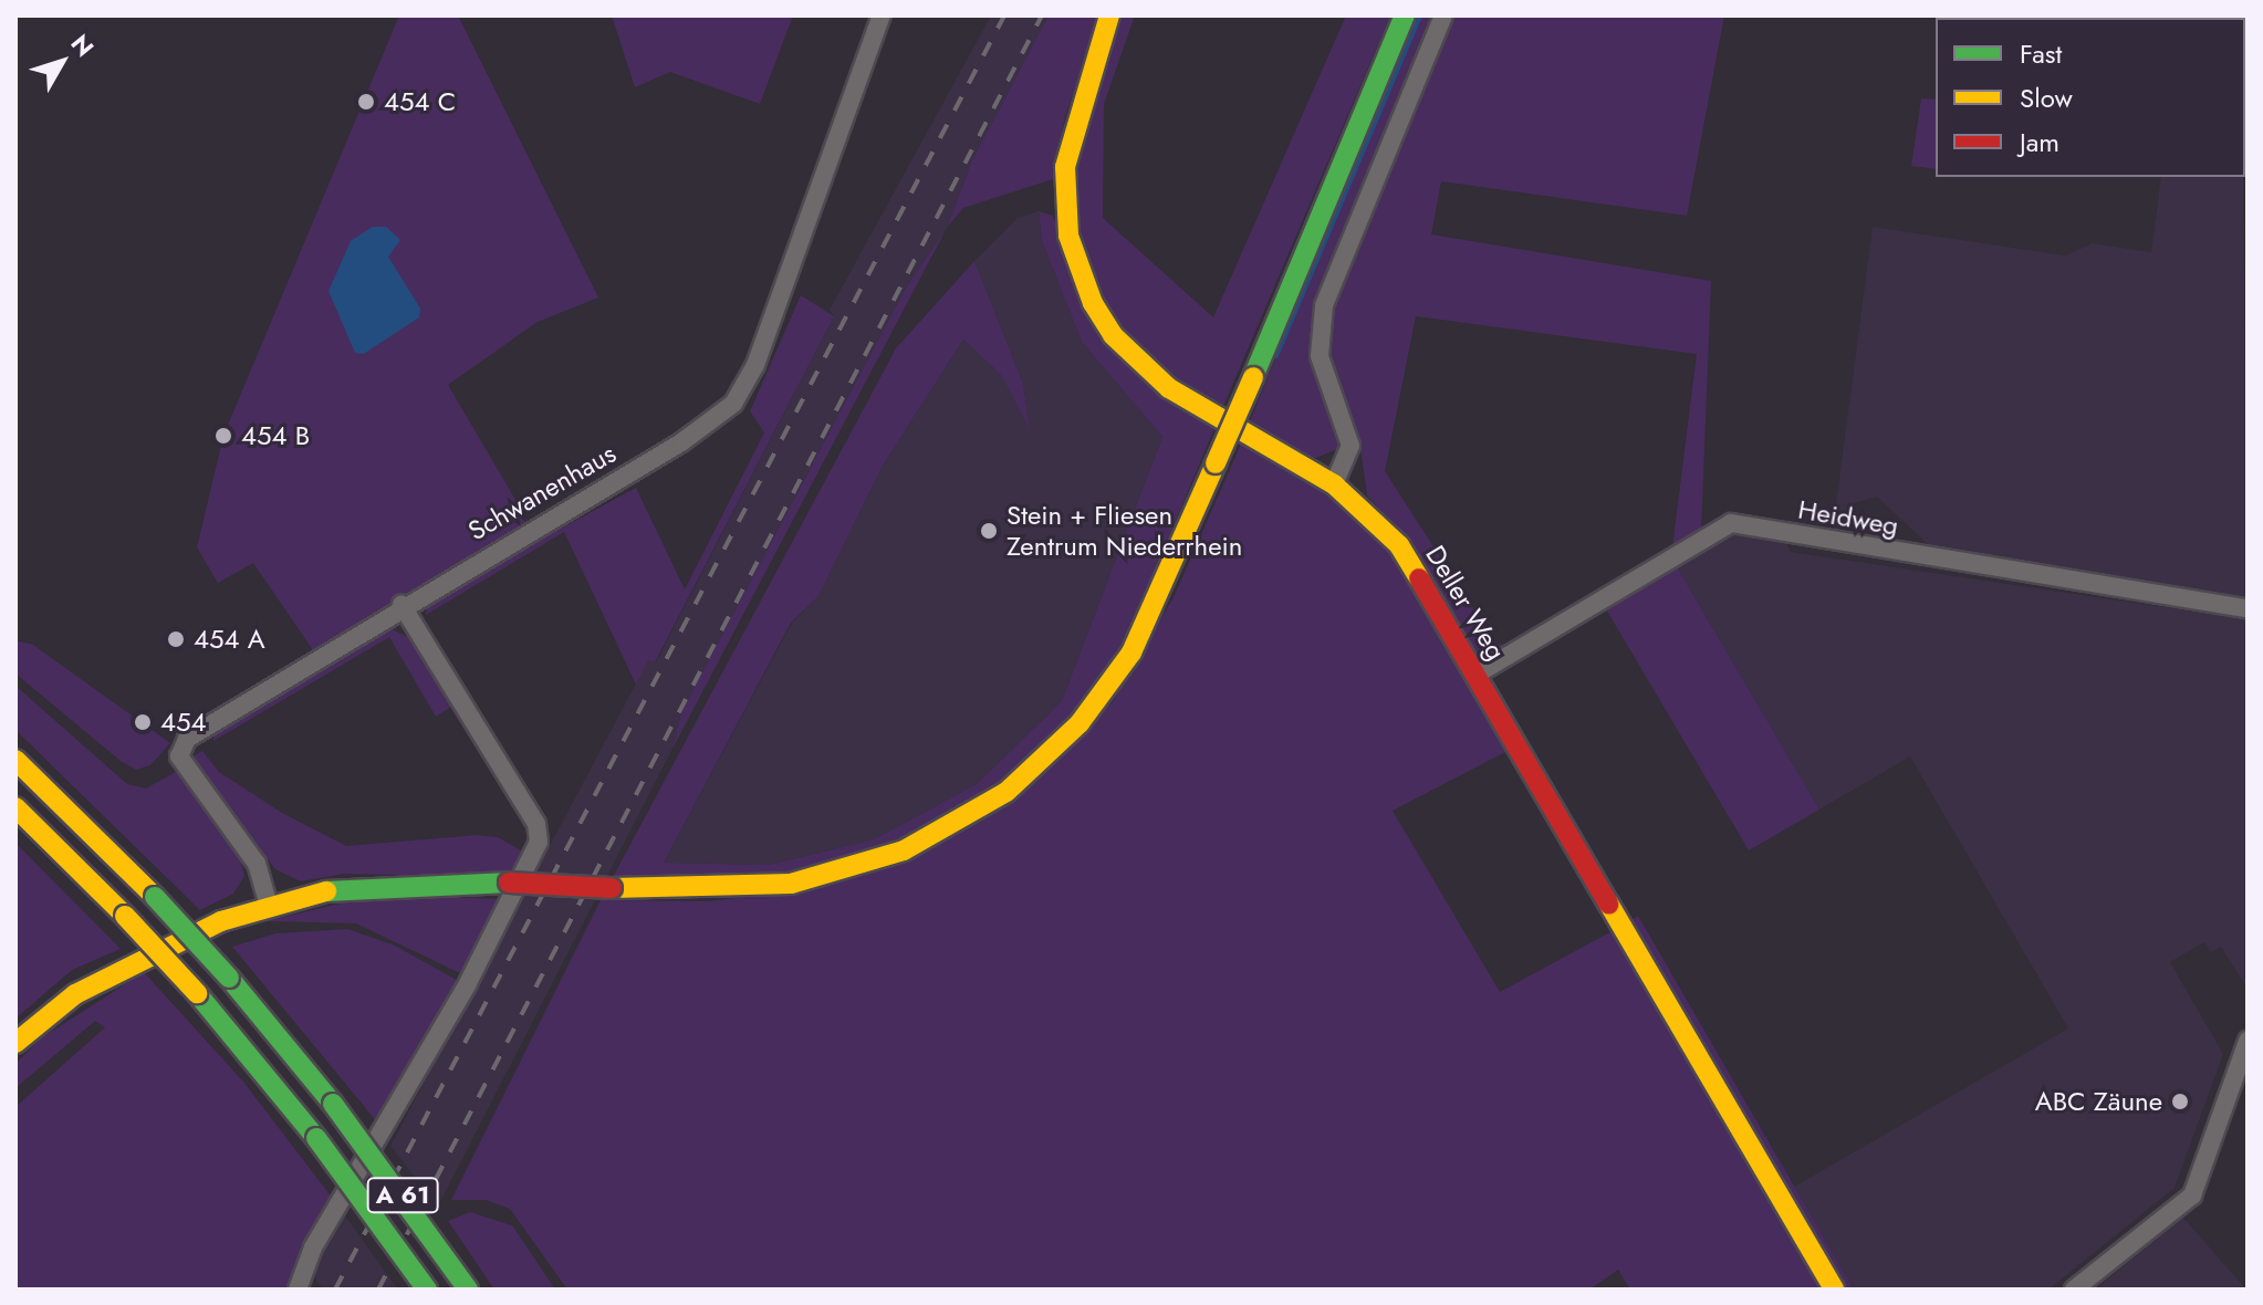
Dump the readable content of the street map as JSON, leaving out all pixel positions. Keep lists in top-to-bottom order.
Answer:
{
  "streets": {
    "main road": ["Deller Weg", "A 61"],
    "street": ["Schwanenhaus", "Heidweg"]
  },
  "crossings": [
    ["Heidweg", "Deller Weg"]
  ],
  "places": [
    "454 C",
    "454 B",
    "Stein + Fliesen Zentrum Niederrhein",
    "454 A",
    "454",
    "ABC Zäune"
  ],
  "legend": ["Fast", "Slow", "Jam"],
  "north": "top right"
}
